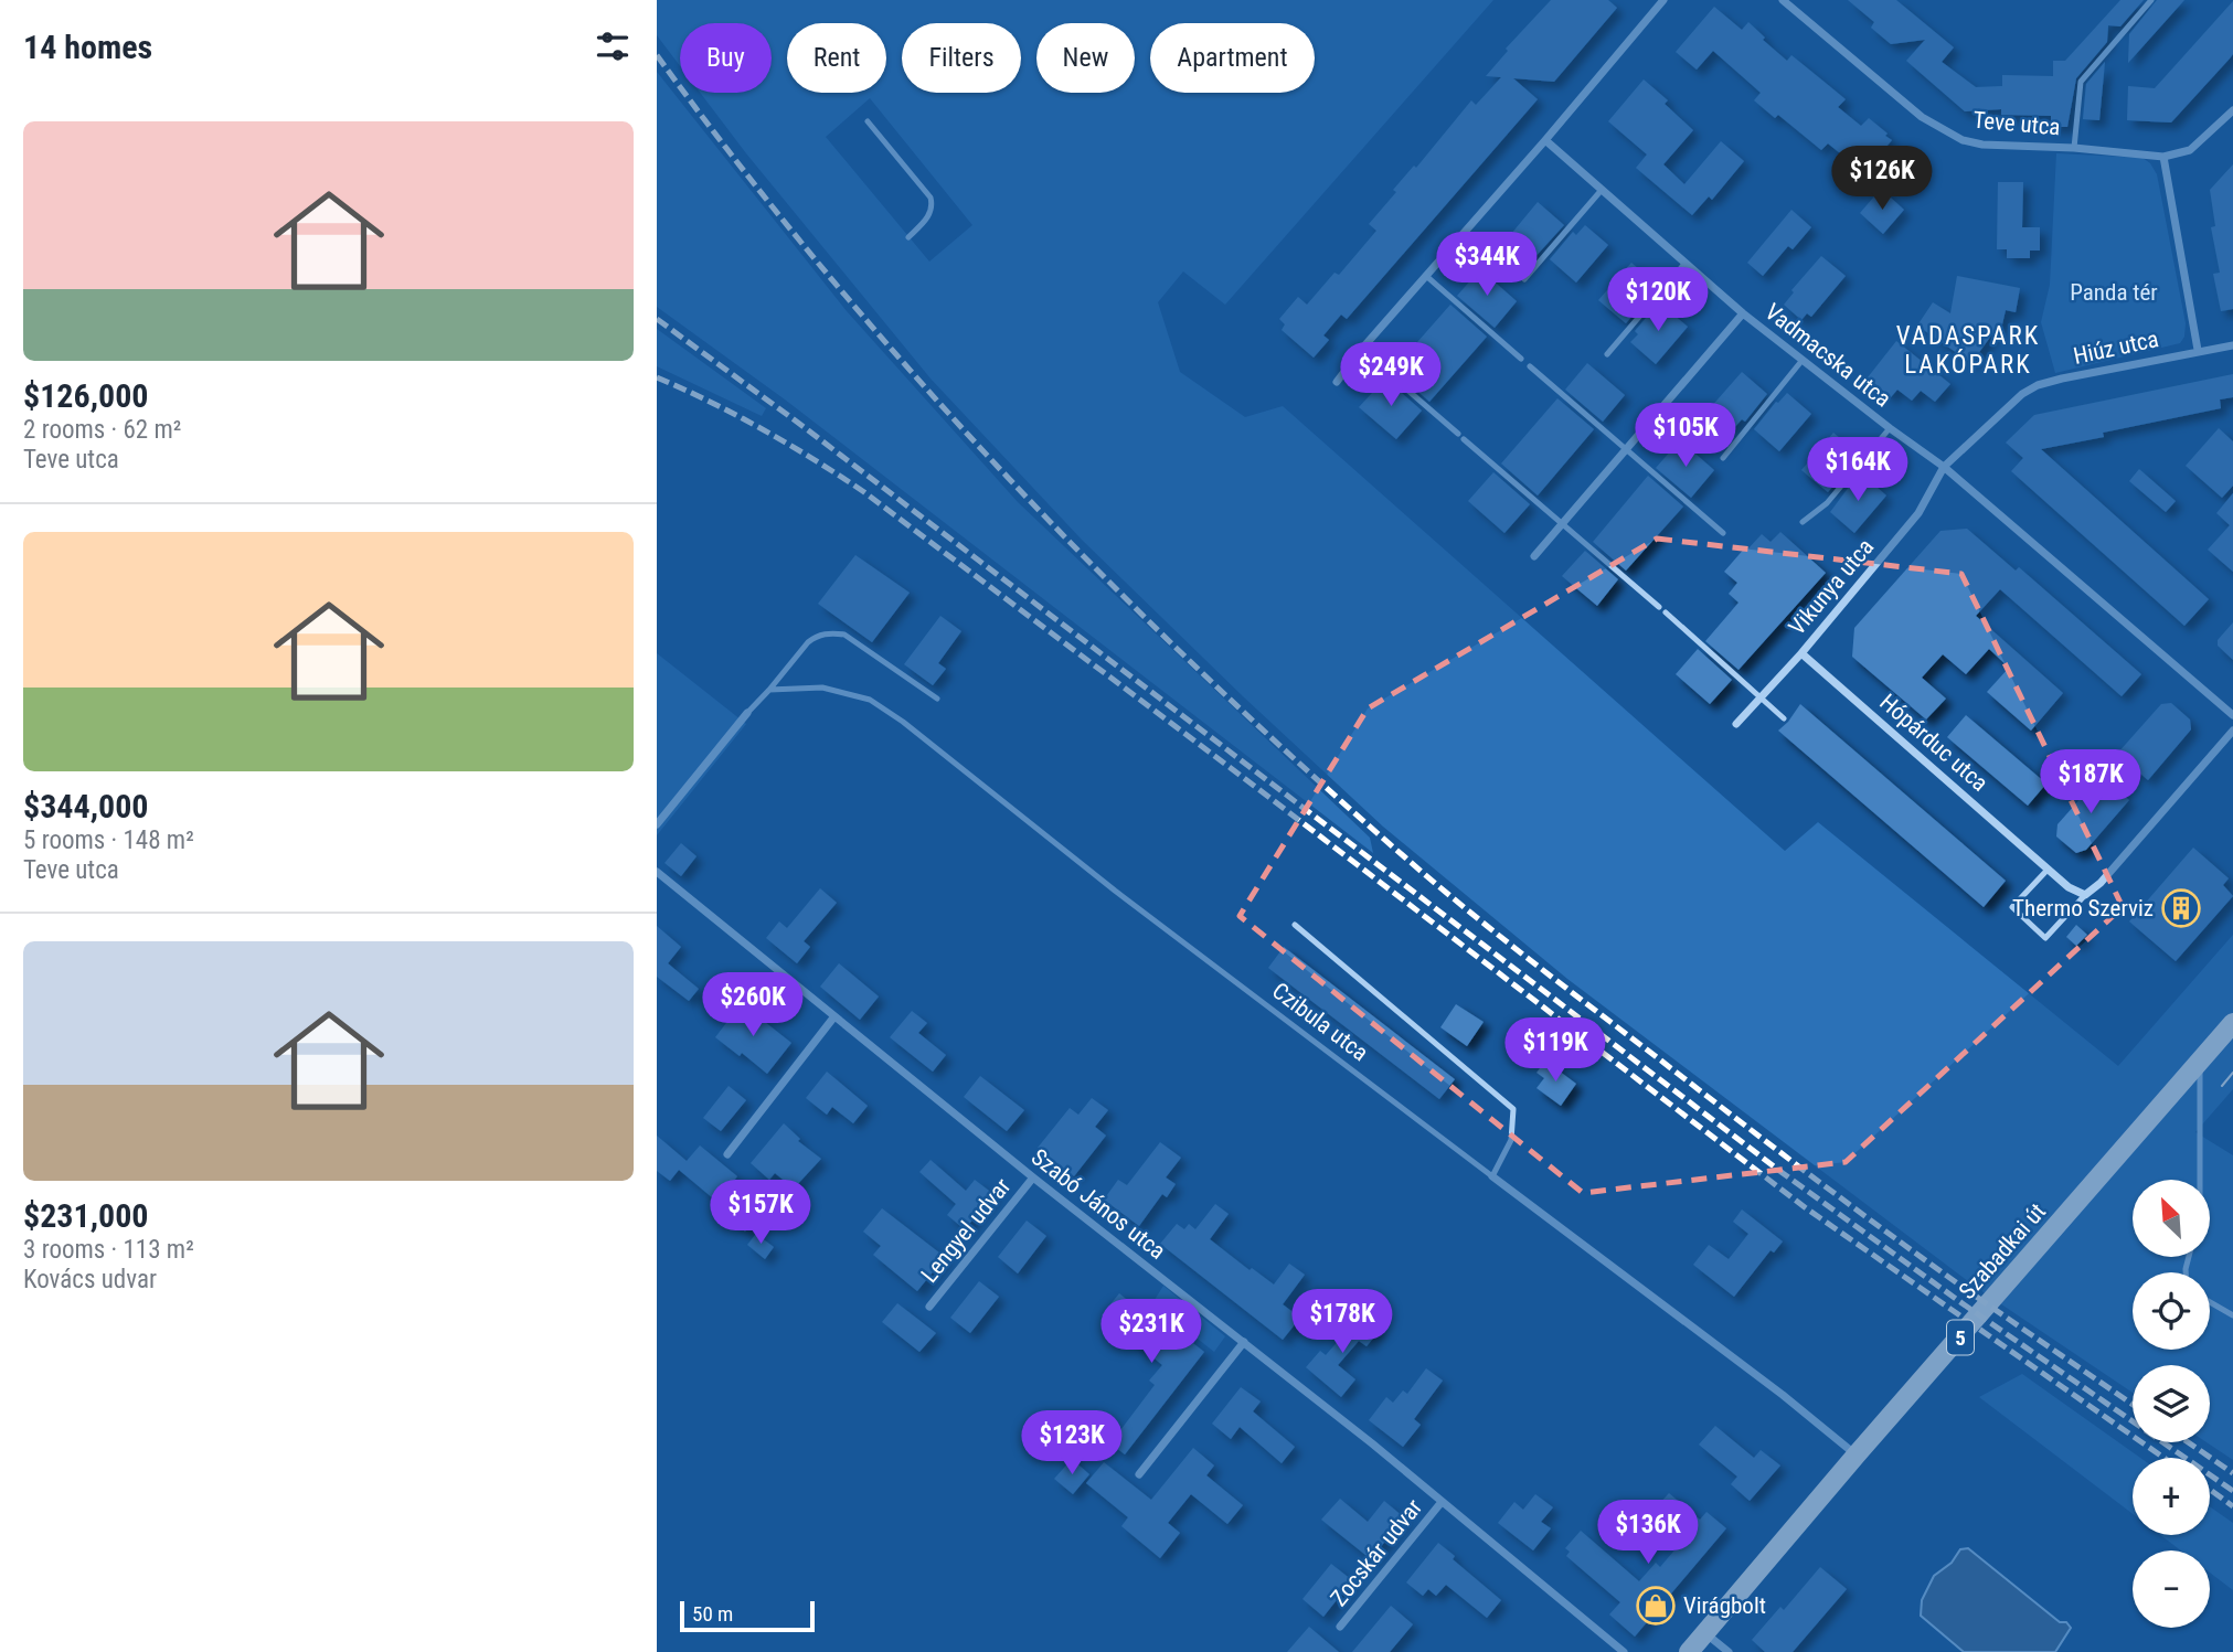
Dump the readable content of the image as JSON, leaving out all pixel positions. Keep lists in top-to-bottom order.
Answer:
{
  "streets": {
    "main road": ["Szabadkai út", "5"],
    "street": [
      "Teve utca",
      "Hiúz utca",
      "Vadmacska utca",
      "Vikunya utca",
      "Hópárduc utca",
      "Czibula utca",
      "Szabó János utca",
      "Lengyel udvar",
      "Zocskár udvar"
    ]
  },
  "crossings": [
    ["Hiúz utca", "Vadmacska utca"],
    ["Hiúz utca", "Vikunya utca"],
    ["Vadmacska utca", "Vikunya utca"],
    ["Vikunya utca", "Hópárduc utca"],
    ["Czibula utca", "Szabadkai út"],
    ["Szabó János utca", "Lengyel udvar"],
    ["Szabó János utca", "Zocskár udvar"]
  ],
  "districts": ["VADASPARK LAKÓPARK"],
  "parks": ["Panda tér"],
  "places": {
    "building": ["Thermo Szerviz"],
    "shop": ["Virágbolt"]
  },
  "scale_bar": "50 m",
  "north": "top left",
  "page": {
    "heading": "14 homes",
    "chip": [
      "Buy",
      "Rent",
      "Filters",
      "New",
      "Apartment"
    ],
    "list": [
      {
        "name": "$126,000",
        "note": "2 rooms · 62 m² · Teve utca"
      },
      {
        "name": "$344,000",
        "note": "5 rooms · 148 m² · Teve utca"
      },
      {
        "name": "$231,000",
        "note": "3 rooms · 113 m² · Kovács udvar"
      }
    ],
    "price": [
      "$126K",
      "$344K",
      "$120K",
      "$249K",
      "$105K",
      "$164K",
      "$187K",
      "$260K",
      "$119K",
      "$157K",
      "$178K",
      "$231K",
      "$123K",
      "$136K"
    ],
    "map_buttons": ["+", "−"],
    "scale": "50 m"
  }
}
